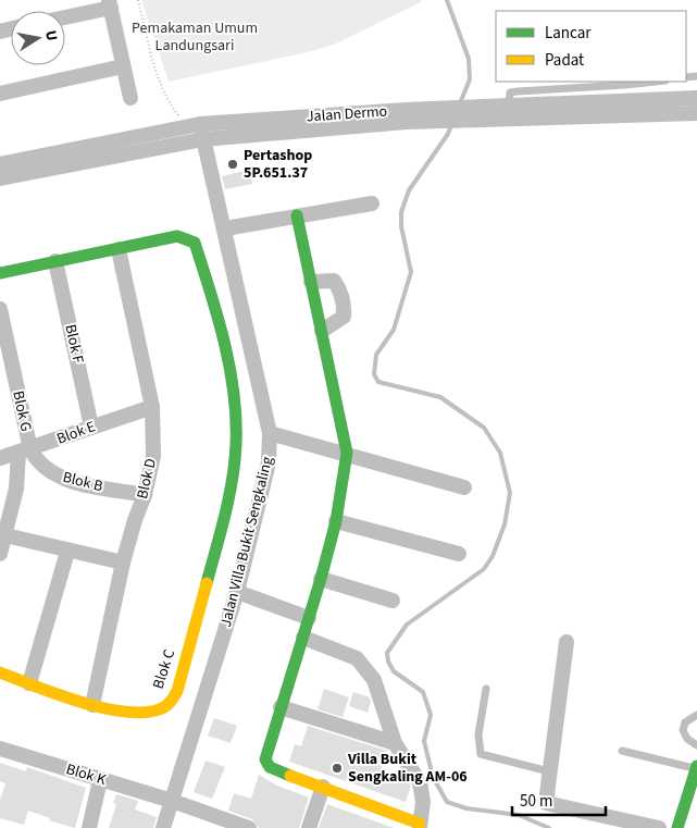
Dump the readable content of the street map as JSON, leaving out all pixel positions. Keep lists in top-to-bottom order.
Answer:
{
  "streets": {
    "street": [
      "Jalan Dermo",
      "Blok F",
      "Blok G",
      "Blok E",
      "Blok D",
      "Blok B",
      "Jalan Villa Bukit Sengkaling",
      "Blok C",
      "Blok K"
    ]
  },
  "crossings": [
    ["Jalan Dermo", "Jalan Villa Bukit Sengkaling"],
    ["Blok F", "Blok E"],
    ["Blok F", "Blok C"],
    ["Blok G", "Blok E"],
    ["Blok G", "Blok B"],
    ["Blok E", "Blok D"],
    ["Blok E", "Blok B"],
    ["Blok D", "Blok B"],
    ["Blok D", "Blok C"],
    ["Jalan Villa Bukit Sengkaling", "Blok K"]
  ],
  "parks": ["Pemakaman Umum Landungsari"],
  "places": ["Pertashop 5P.651.37", "Villa Bukit Sengkaling AM-06"],
  "legend": ["Lancar", "Padat"],
  "scale_bar": "50 m",
  "north": "right"
}
